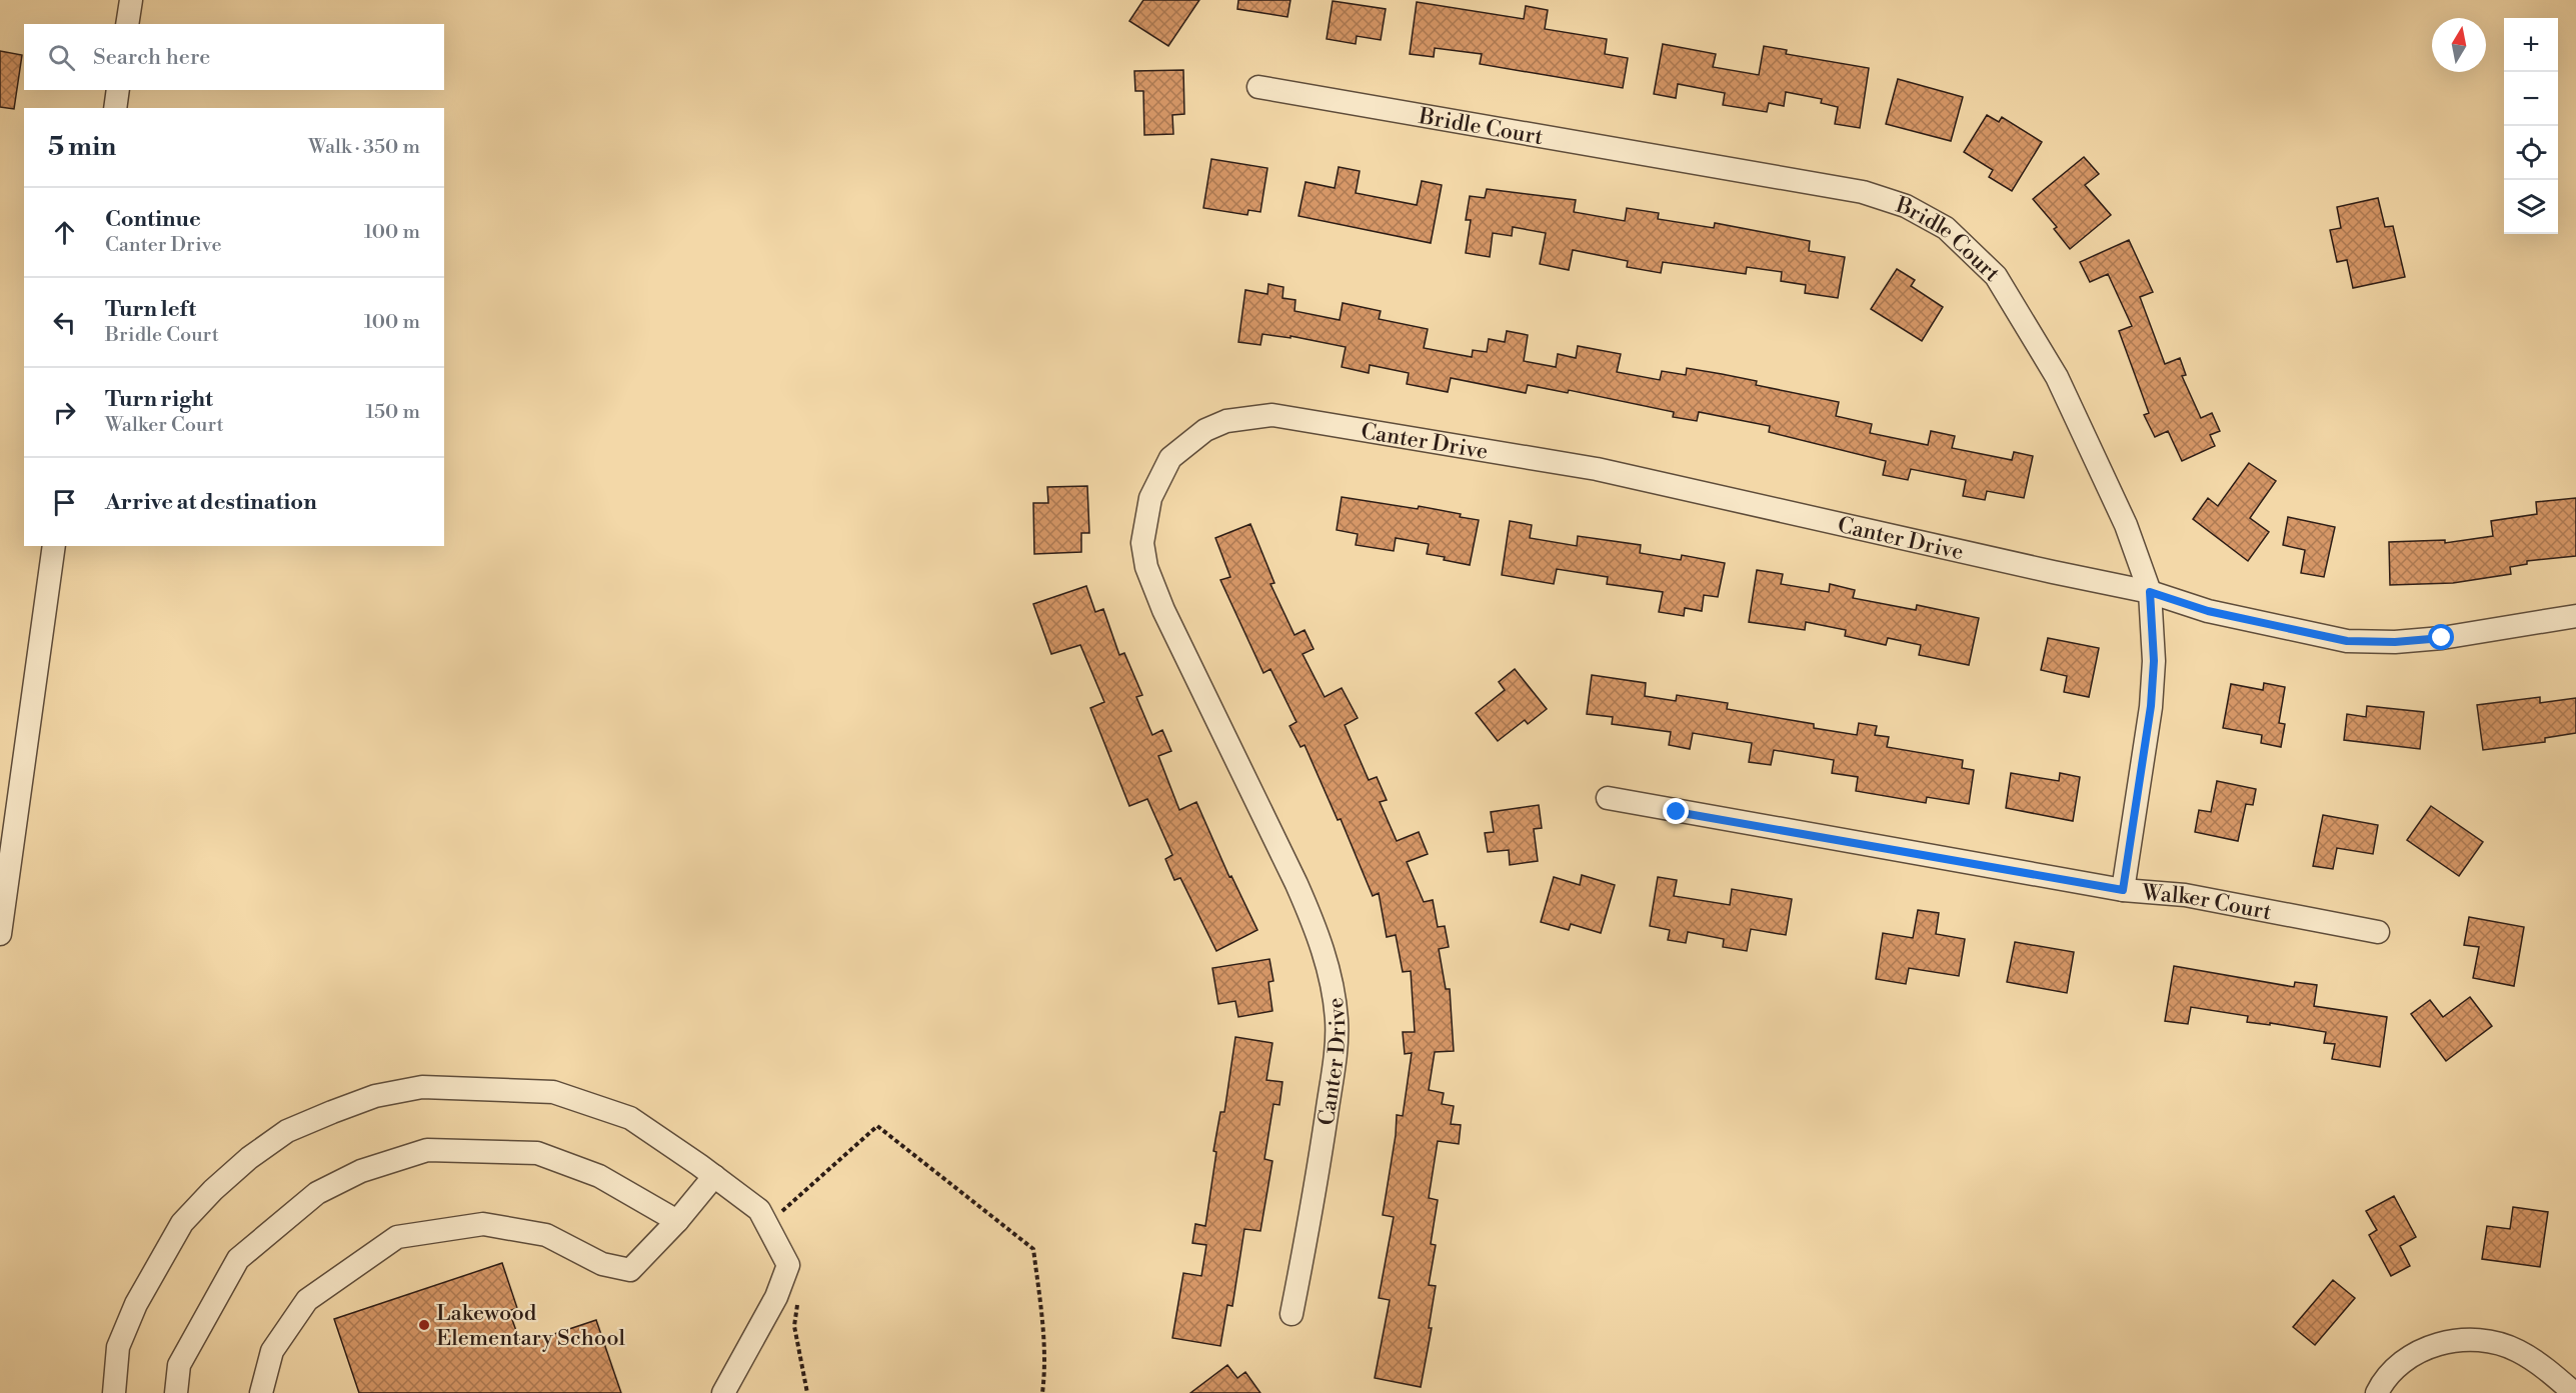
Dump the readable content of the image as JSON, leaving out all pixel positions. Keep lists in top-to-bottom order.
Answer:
{
  "streets": {
    "street": ["Bridle Court", "Canter Drive", "Walker Court"]
  },
  "crossings": [
    ["Bridle Court", "Canter Drive"],
    ["Bridle Court", "Walker Court"]
  ],
  "places": ["Lakewood Elementary School"],
  "north": "top",
  "page": {
    "map_buttons": ["+", "−"],
    "search": "Search here",
    "heading": ["5 min", "Walk · 350 m"],
    "list": [
      ["Continue", "Canter Drive", "100 m"],
      ["Turn left", "Bridle Court", "100 m"],
      ["Turn right", "Walker Court", "150 m"],
      "Arrive at destination"
    ]
  }
}
